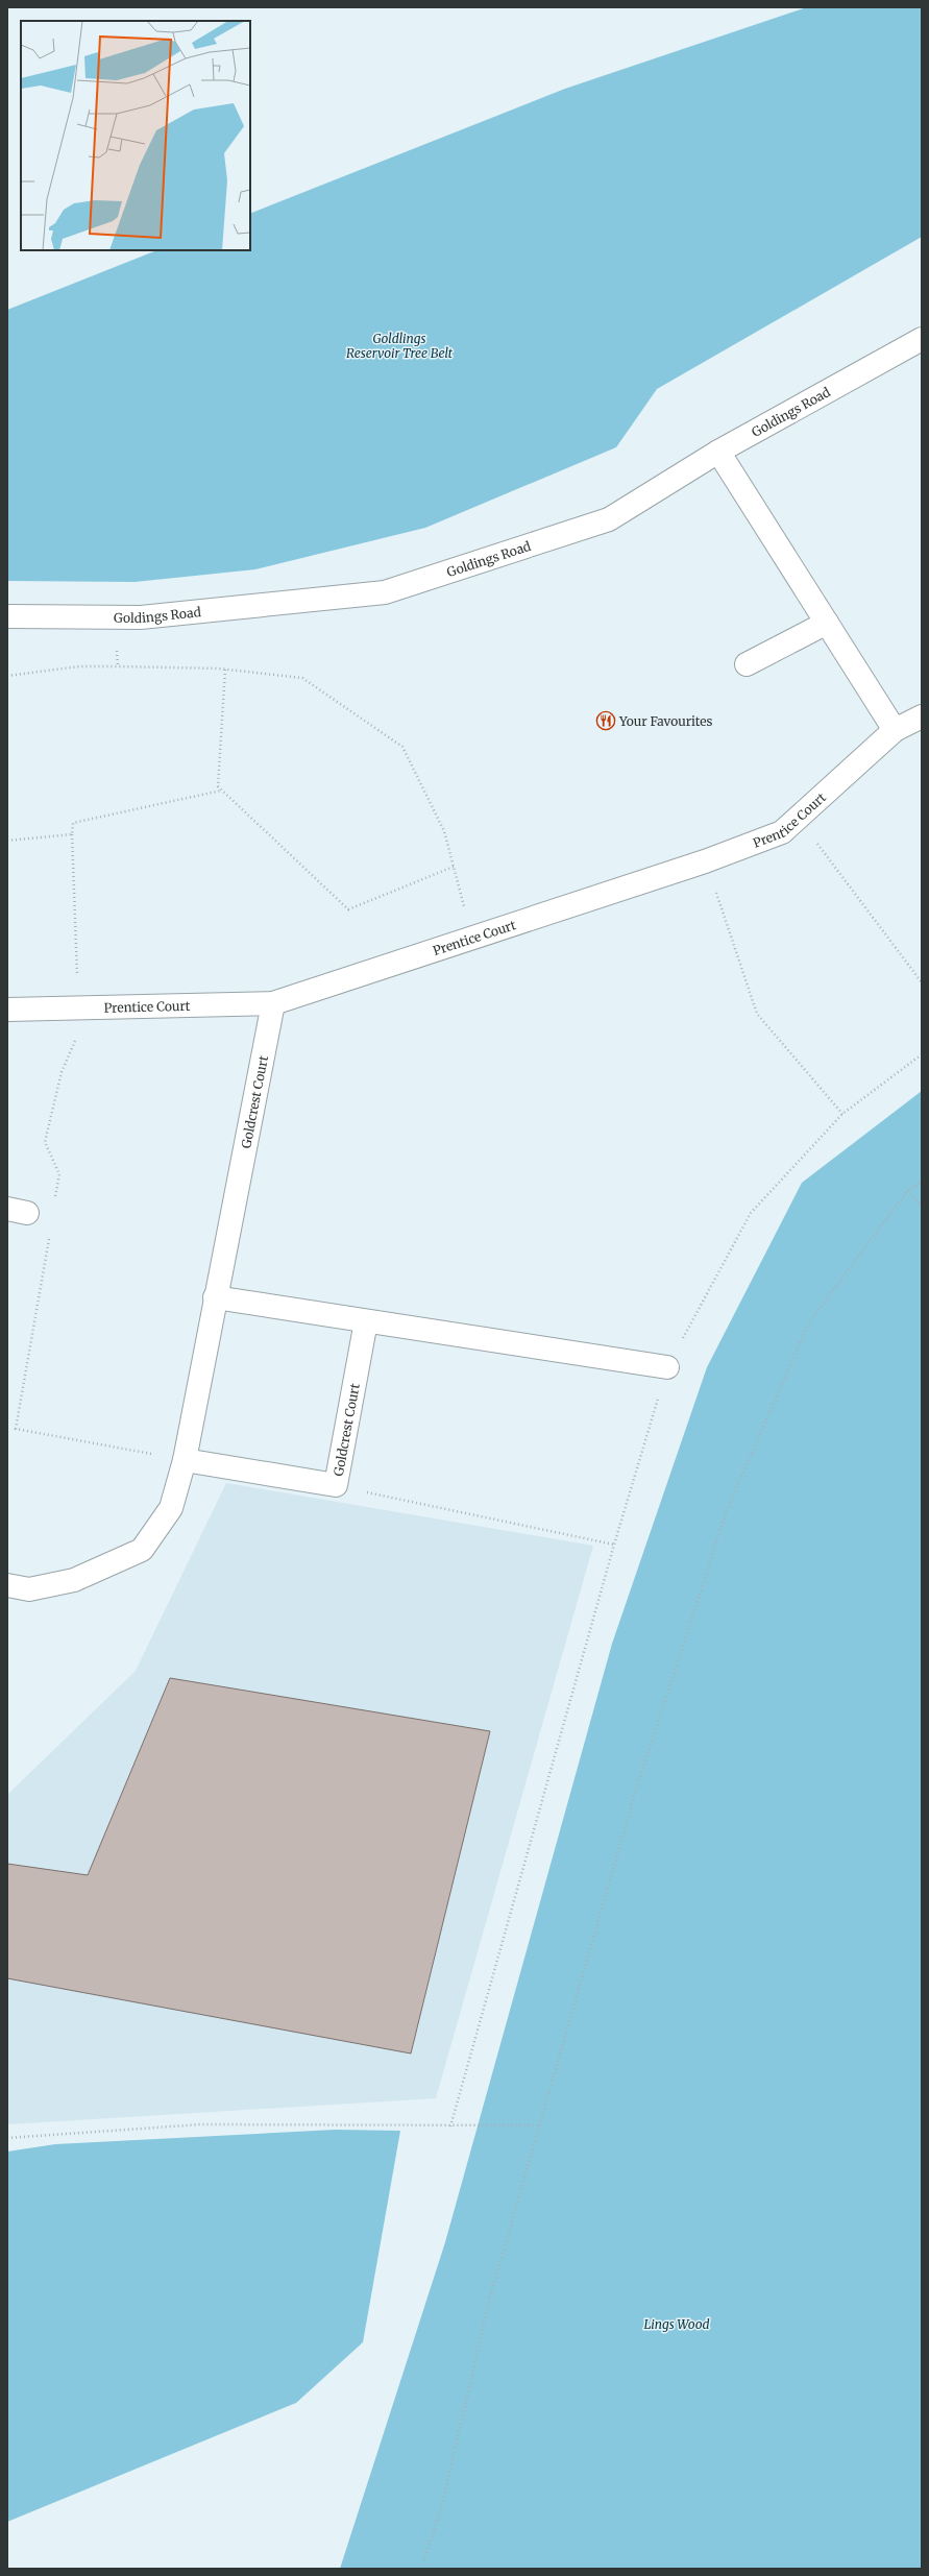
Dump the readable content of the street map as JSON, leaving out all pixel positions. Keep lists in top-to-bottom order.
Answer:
{
  "streets": {
    "street": ["Goldings Road", "Prentice Court", "Goldcrest Court"]
  },
  "crossings": [
    ["Prentice Court", "Goldcrest Court"]
  ],
  "parks": ["Goldlings Reservoir Tree Belt", "Lings Wood"],
  "places": {
    "restaurant": ["Your Favourites"]
  }
}
